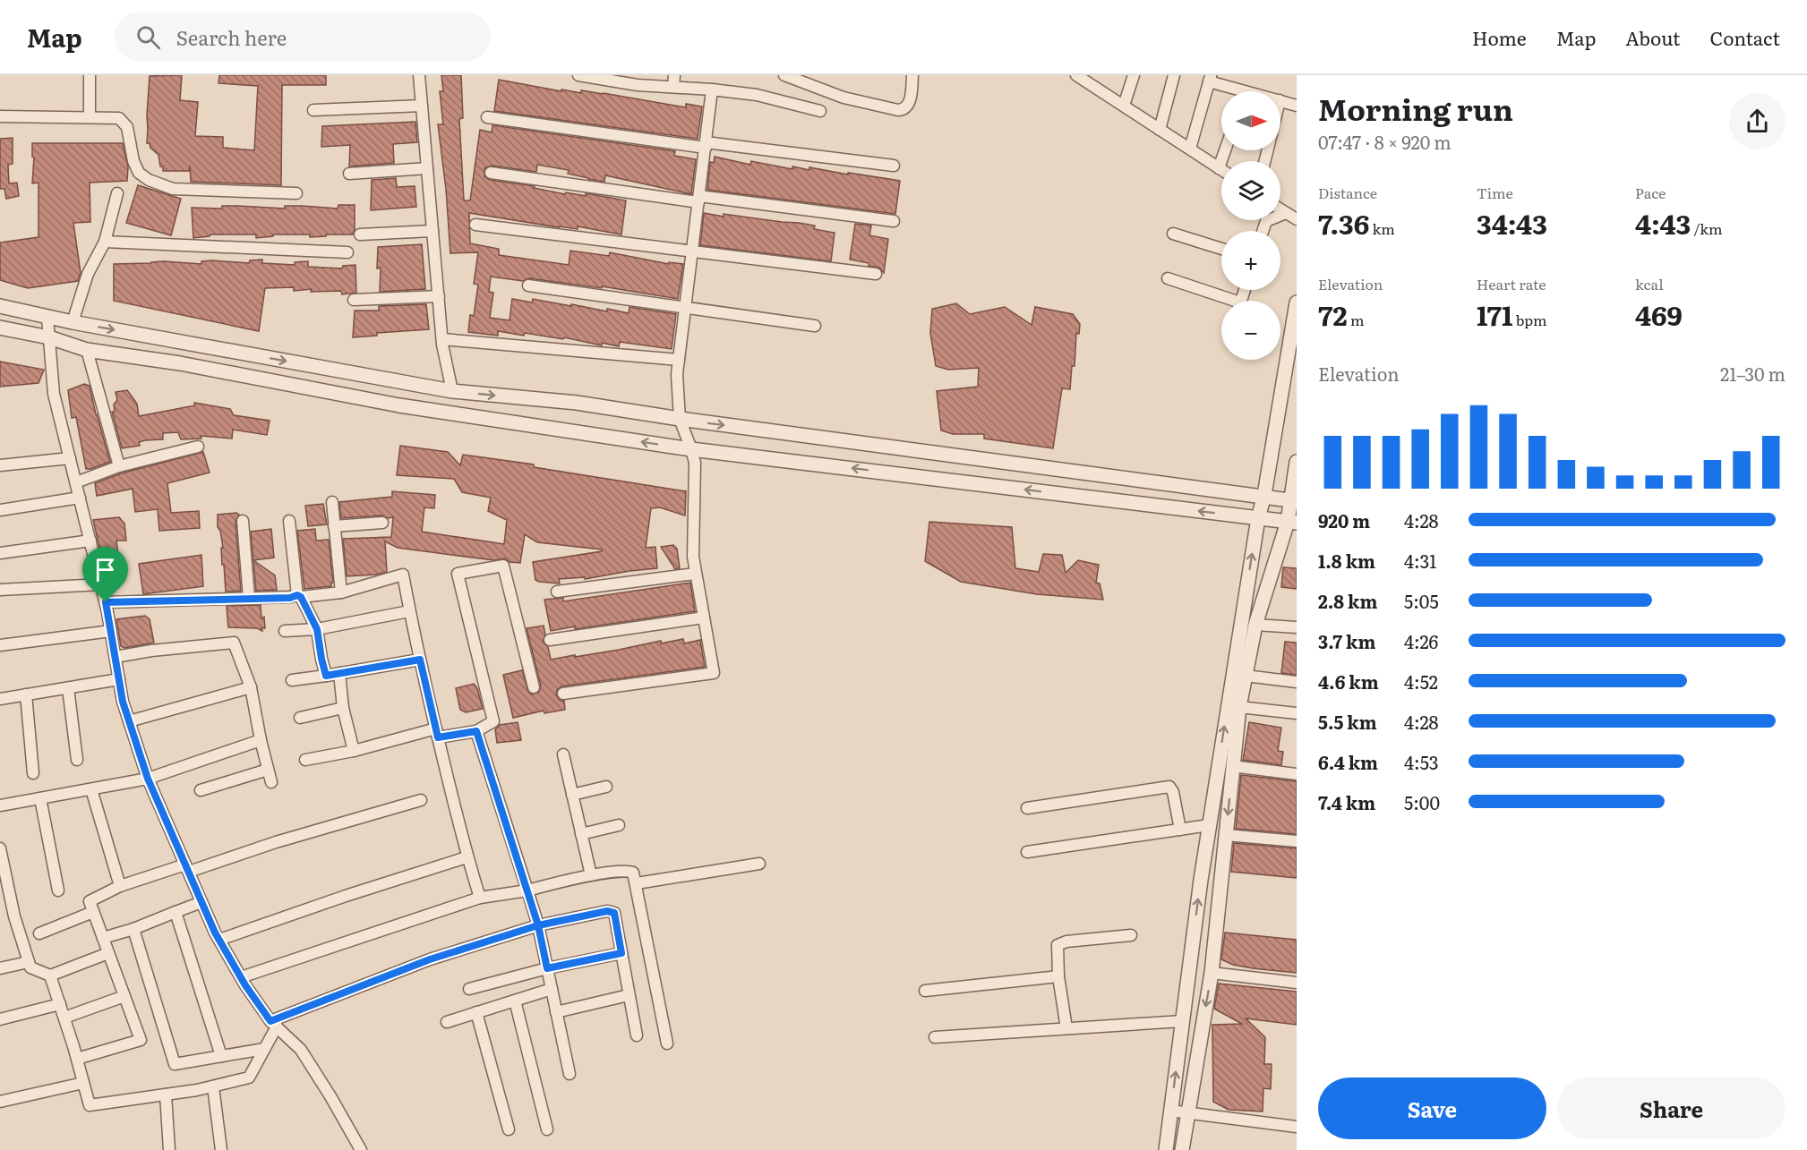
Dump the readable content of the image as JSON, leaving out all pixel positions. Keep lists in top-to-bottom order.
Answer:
{
  "north": "right",
  "page": {
    "header": "Map",
    "search": "Search here",
    "nav": [
      "Home",
      "Map",
      "About",
      "Contact"
    ],
    "heading": ["Morning run", "07:47 · 8 × 920 m"],
    "map_buttons": ["+", "−"],
    "stats": [
      ["Distance", "7.36 km"],
      ["Time", "34:43"],
      ["Pace", "4:43 /km"],
      ["Elevation", "72 m"],
      ["Heart rate", "171 bpm"],
      ["kcal", "469"]
    ],
    "chart": ["Elevation", "21–30 m"],
    "list": [
      {
        "name": "920 m",
        "note": "4:28"
      },
      {
        "name": "1.8 km",
        "note": "4:31"
      },
      {
        "name": "2.8 km",
        "note": "5:05"
      },
      {
        "name": "3.7 km",
        "note": "4:26"
      },
      {
        "name": "4.6 km",
        "note": "4:52"
      },
      {
        "name": "5.5 km",
        "note": "4:28"
      },
      {
        "name": "6.4 km",
        "note": "4:53"
      },
      {
        "name": "7.4 km",
        "note": "5:00"
      }
    ],
    "buttons": ["Save", "Share"]
  }
}
